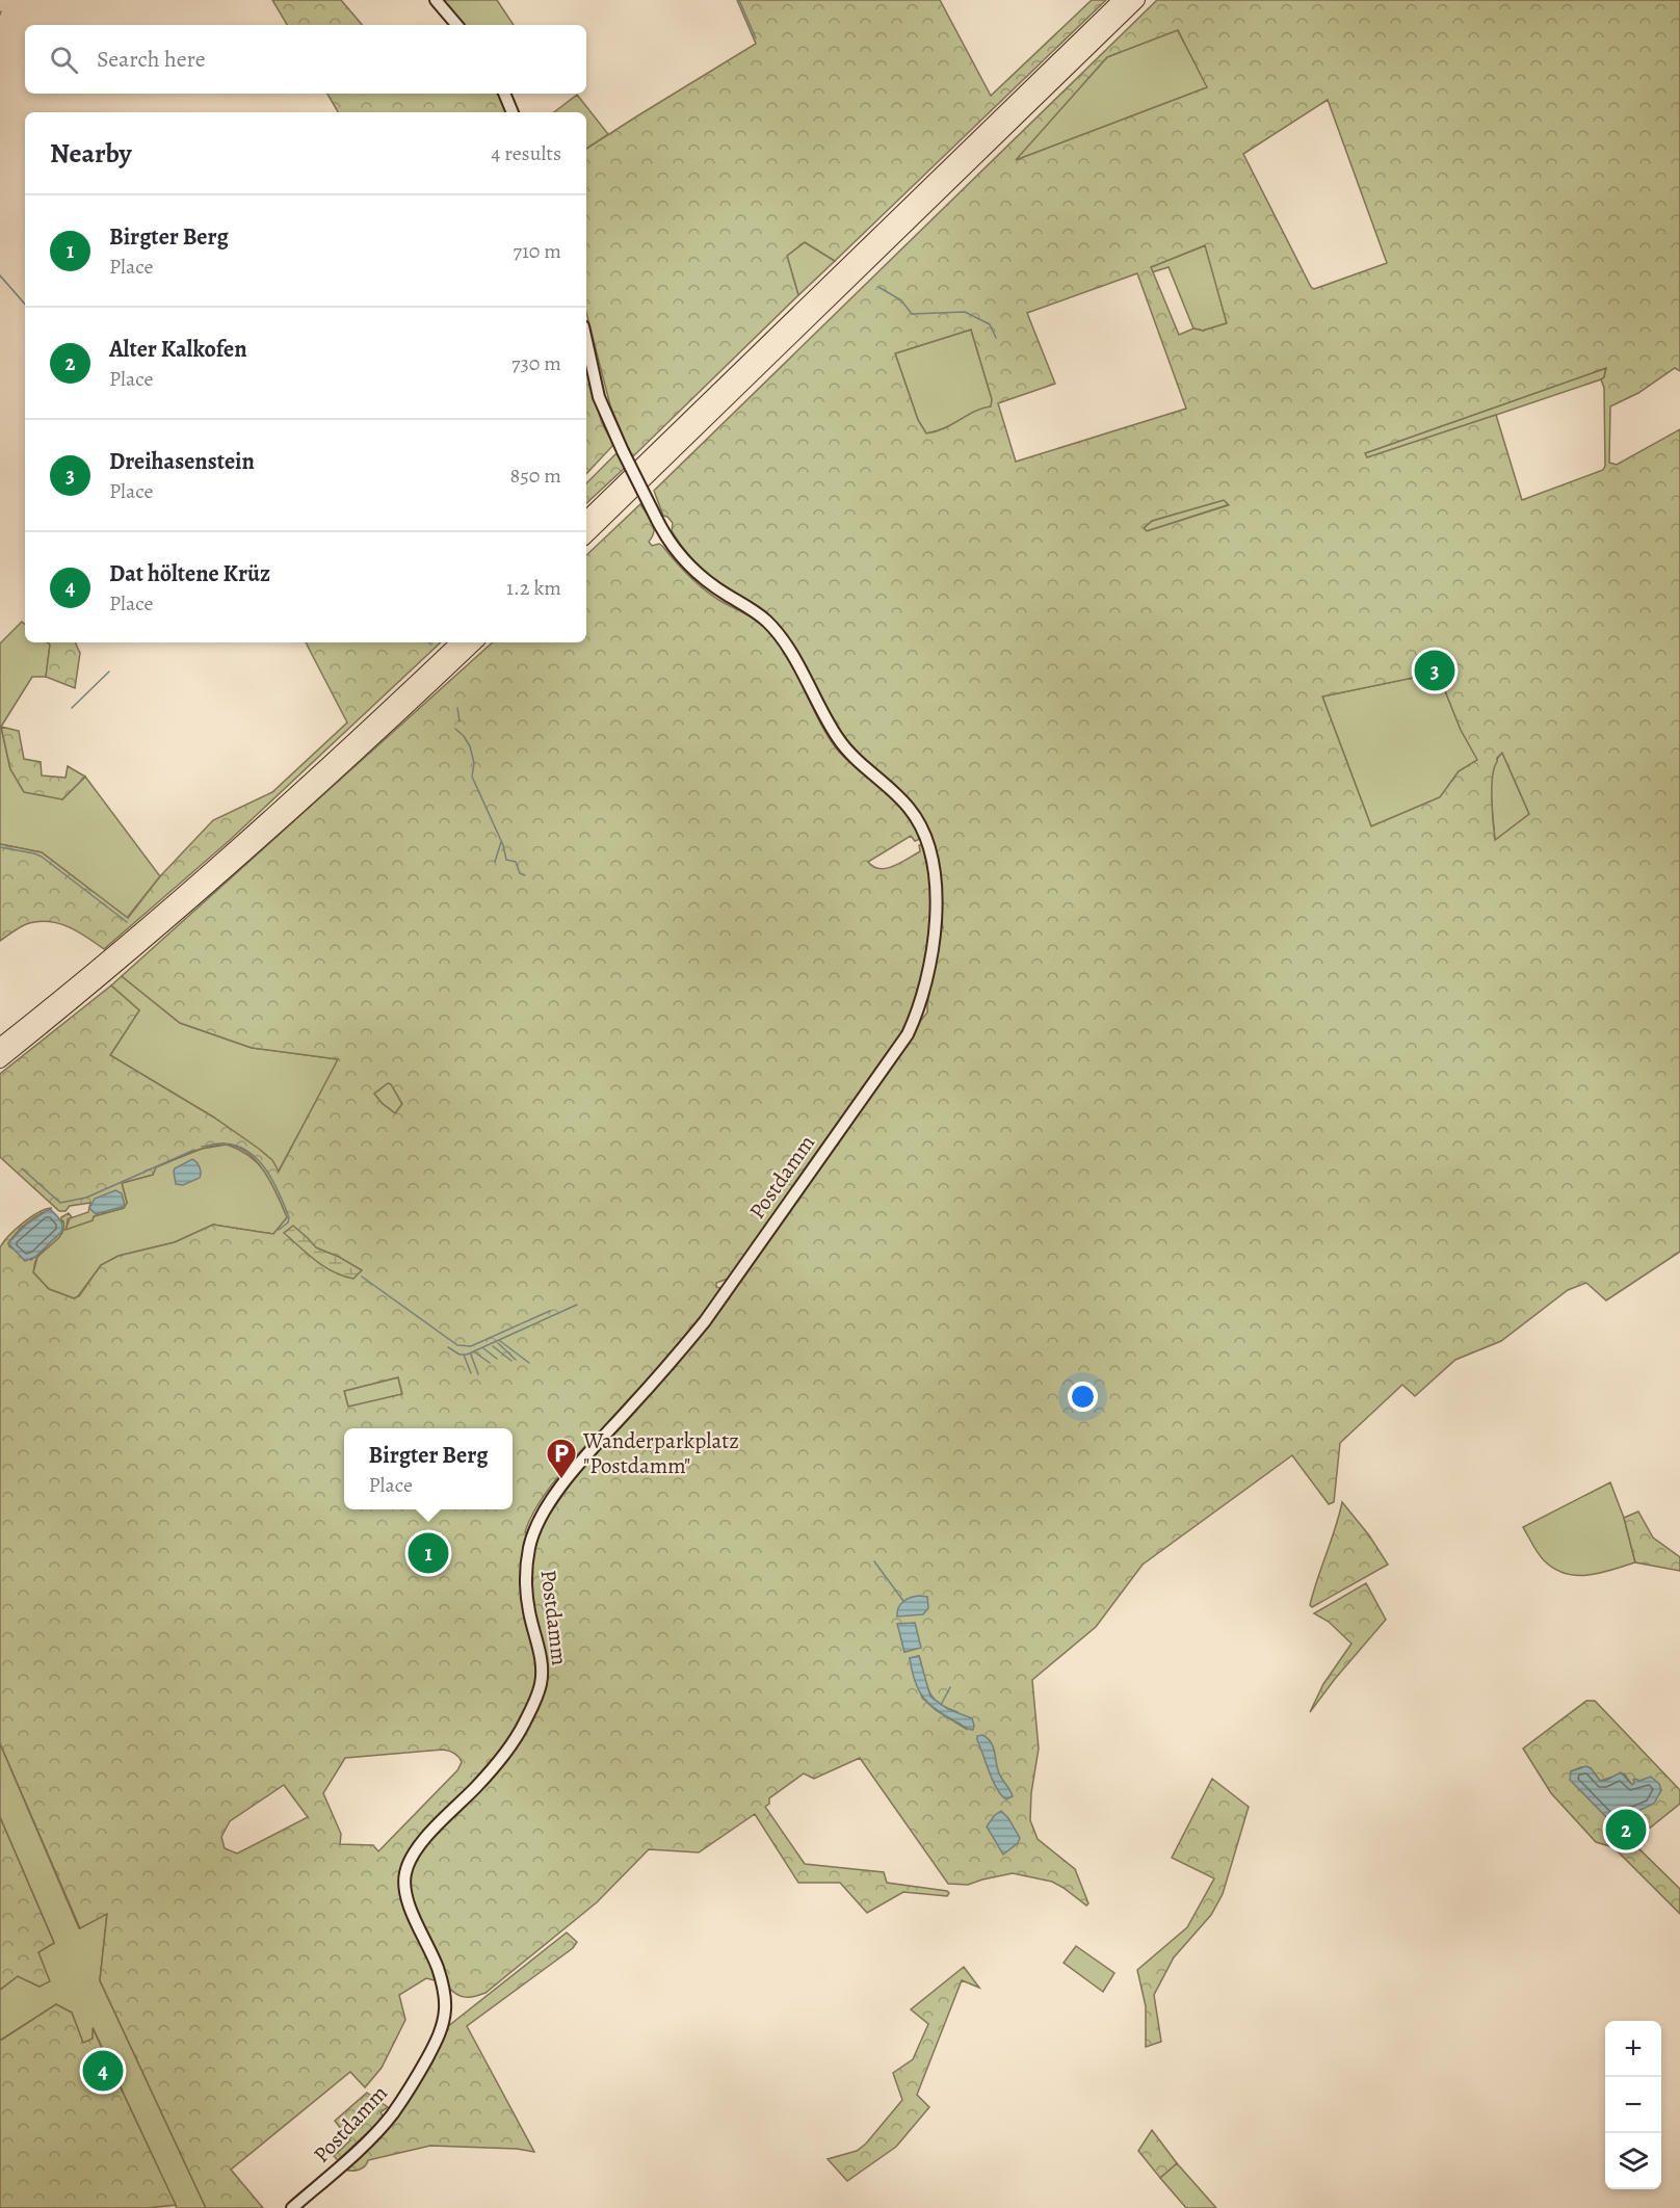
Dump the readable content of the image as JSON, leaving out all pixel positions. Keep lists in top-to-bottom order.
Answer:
{
  "streets": {
    "street": ["Postdamm"]
  },
  "places": {
    "parking": ["Wanderparkplatz \"Postdamm\""]
  },
  "page": {
    "search": "Search here",
    "heading": ["Nearby", "4 results"],
    "list": [
      {
        "mark": "1",
        "name": "Birgter Berg",
        "note": "Place",
        "value": "710 m"
      },
      {
        "mark": "2",
        "name": "Alter Kalkofen",
        "note": "Place",
        "value": "730 m"
      },
      {
        "mark": "3",
        "name": "Dreihasenstein",
        "note": "Place",
        "value": "850 m"
      },
      {
        "mark": "4",
        "name": "Dat höltene Krüz",
        "note": "Place",
        "value": "1.2 km"
      }
    ],
    "pins": [
      "3",
      "1",
      "2",
      "4"
    ],
    "popup": ["Birgter Berg", "Place"],
    "map_buttons": ["+", "−"]
  }
}
